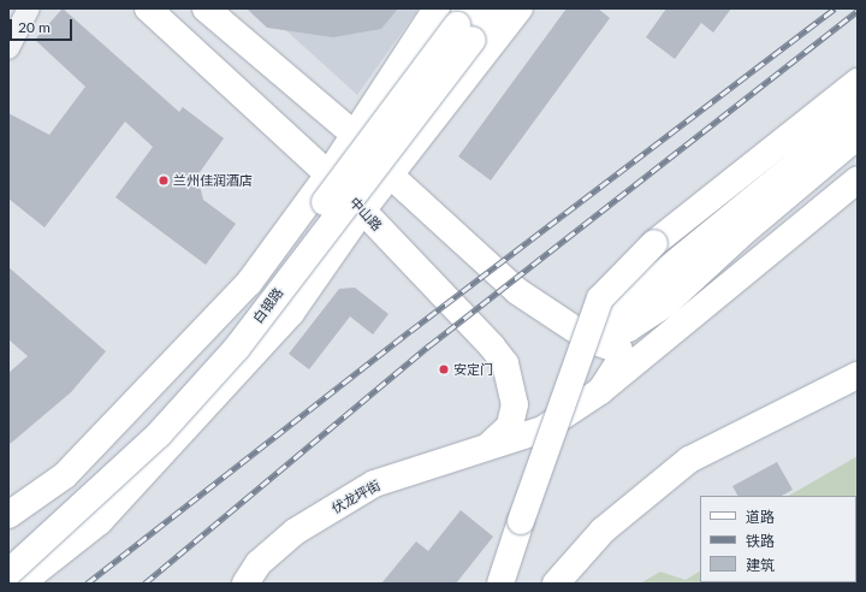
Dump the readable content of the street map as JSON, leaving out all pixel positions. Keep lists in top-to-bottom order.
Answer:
{
  "streets": {
    "main road": ["中山路", "白银路", "伏龙坪街"]
  },
  "crossings": [
    ["中山路", "伏龙坪街"]
  ],
  "places": ["兰州佳润酒店", "安定门"],
  "legend": ["道路", "铁路", "建筑"],
  "scale_bar": "20 m"
}
